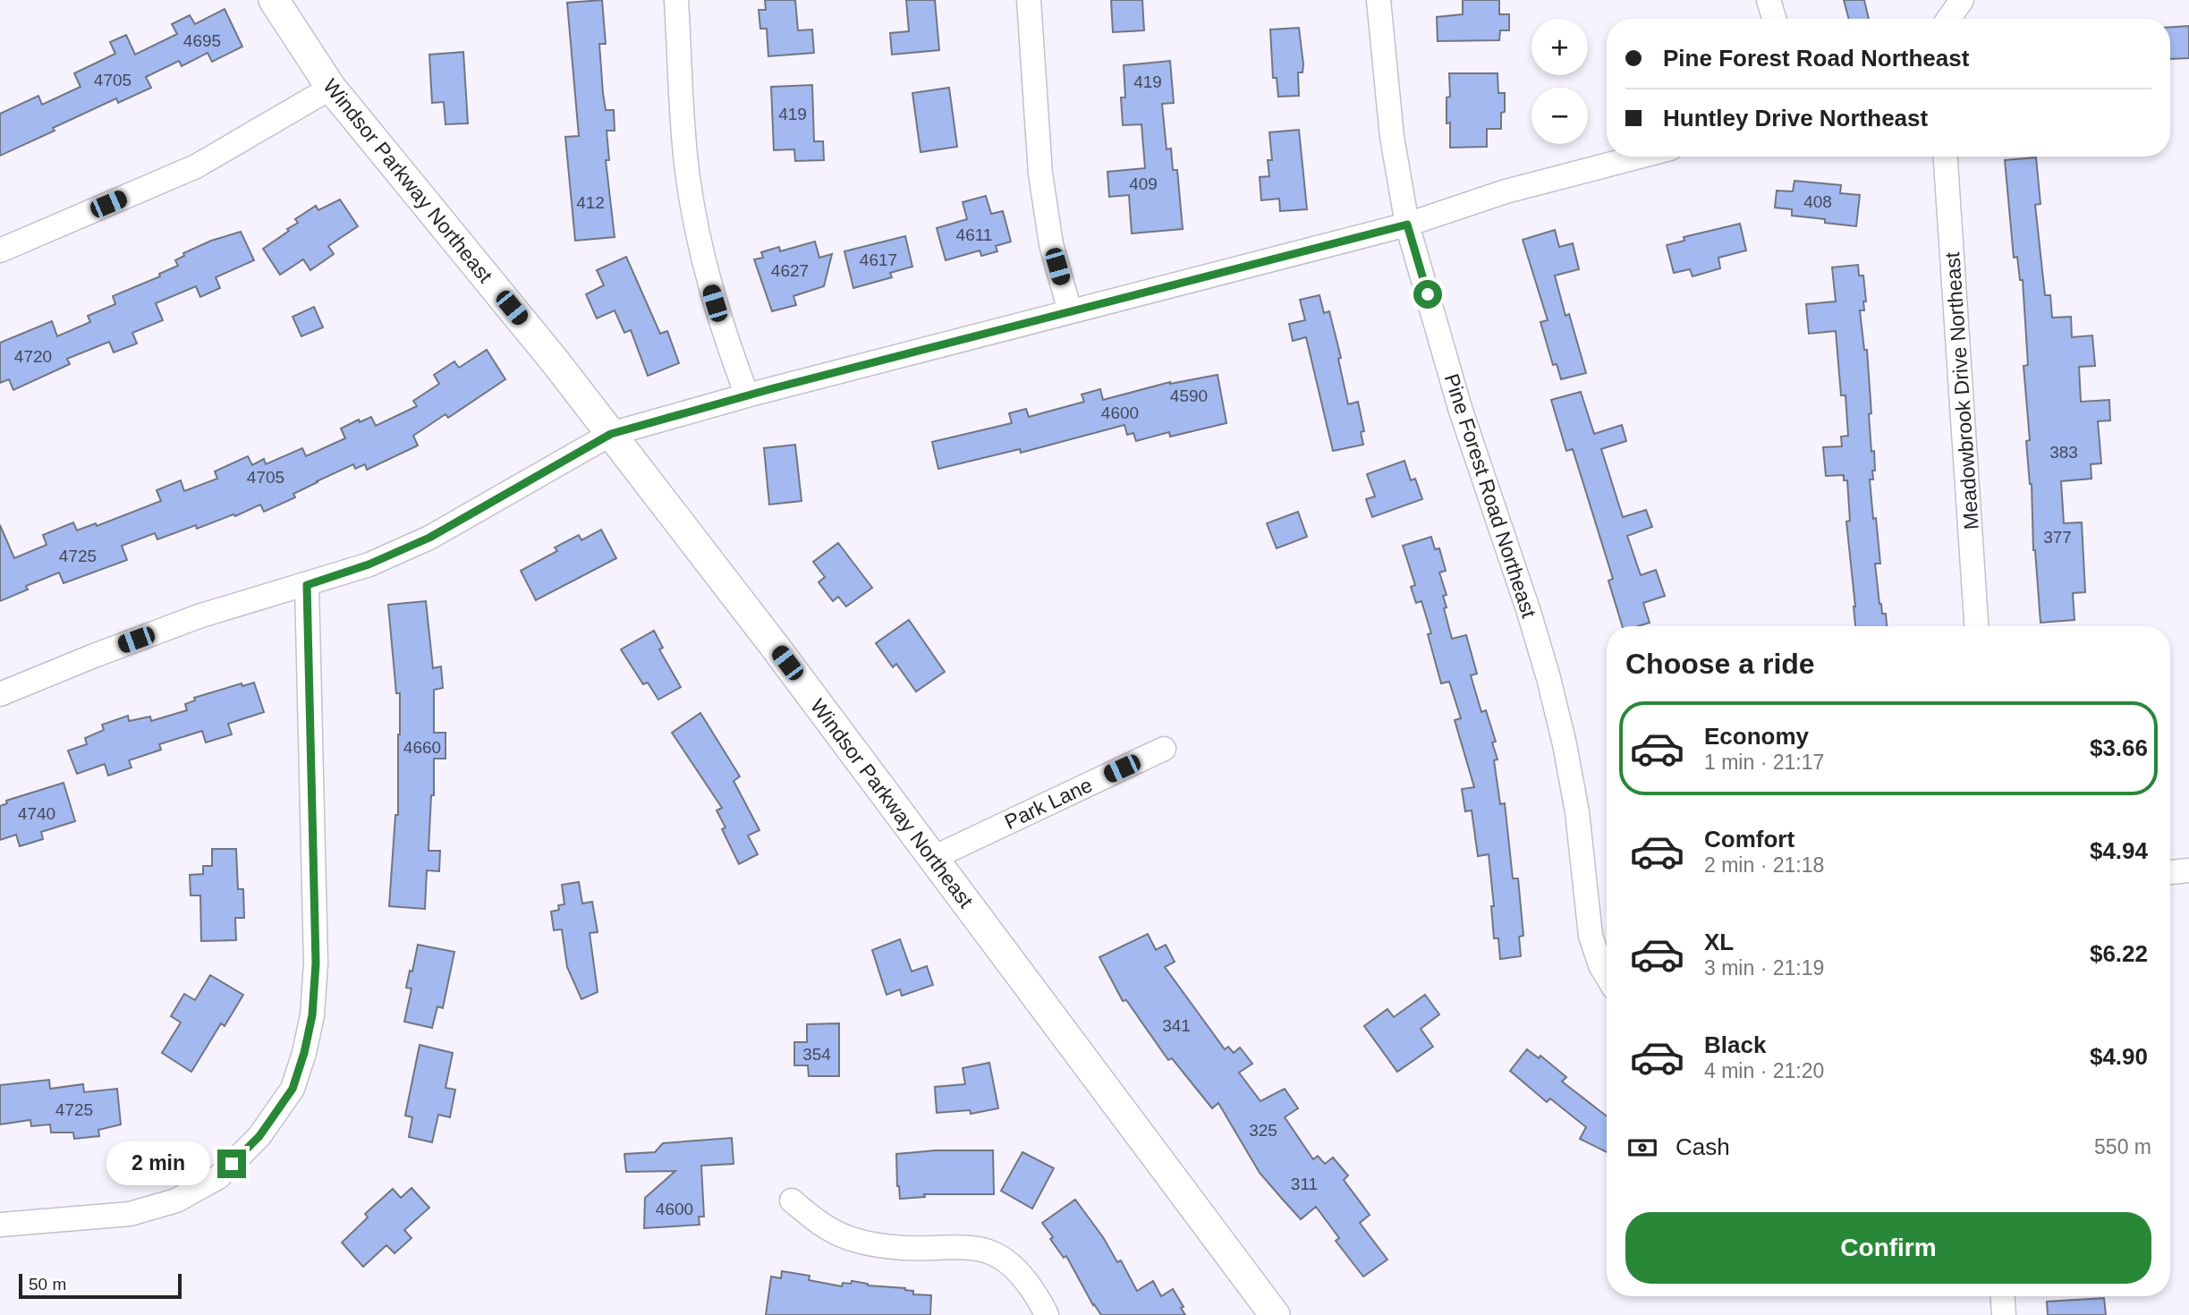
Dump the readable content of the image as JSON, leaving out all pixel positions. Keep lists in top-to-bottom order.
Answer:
{
  "streets": {
    "street": [
      "Windsor Parkway Northeast",
      "Meadowbrook Drive Northeast",
      "Pine Forest Road Northeast",
      "Park Lane"
    ]
  },
  "crossings": [
    ["Windsor Parkway Northeast", "Park Lane"]
  ],
  "house_numbers": [
    "4695",
    "4705",
    "419",
    "419",
    "409",
    "408",
    "412",
    "4611",
    "4617",
    "4627",
    "4720",
    "4590",
    "4600",
    "383",
    "4705",
    "377",
    "4725",
    "4660",
    "4740",
    "341",
    "354",
    "4725",
    "325",
    "311",
    "4600"
  ],
  "scale_bar": "50 m",
  "page": {
    "map_buttons": ["+", "−"],
    "banner": ["Pine Forest Road Northeast", "Huntley Drive Northeast"],
    "heading": "Choose a ride",
    "list": [
      {
        "name": "Economy",
        "note": "1 min · 21:17",
        "value": "$3.66"
      },
      {
        "name": "Comfort",
        "note": "2 min · 21:18",
        "value": "$4.94"
      },
      {
        "name": "XL",
        "note": "3 min · 21:19",
        "value": "$6.22"
      },
      {
        "name": "Black",
        "note": "4 min · 21:20",
        "value": "$4.90"
      }
    ],
    "pay": ["Cash", "550 m"],
    "bubble": "2 min",
    "buttons": "Confirm",
    "scale": "50 m"
  }
}
